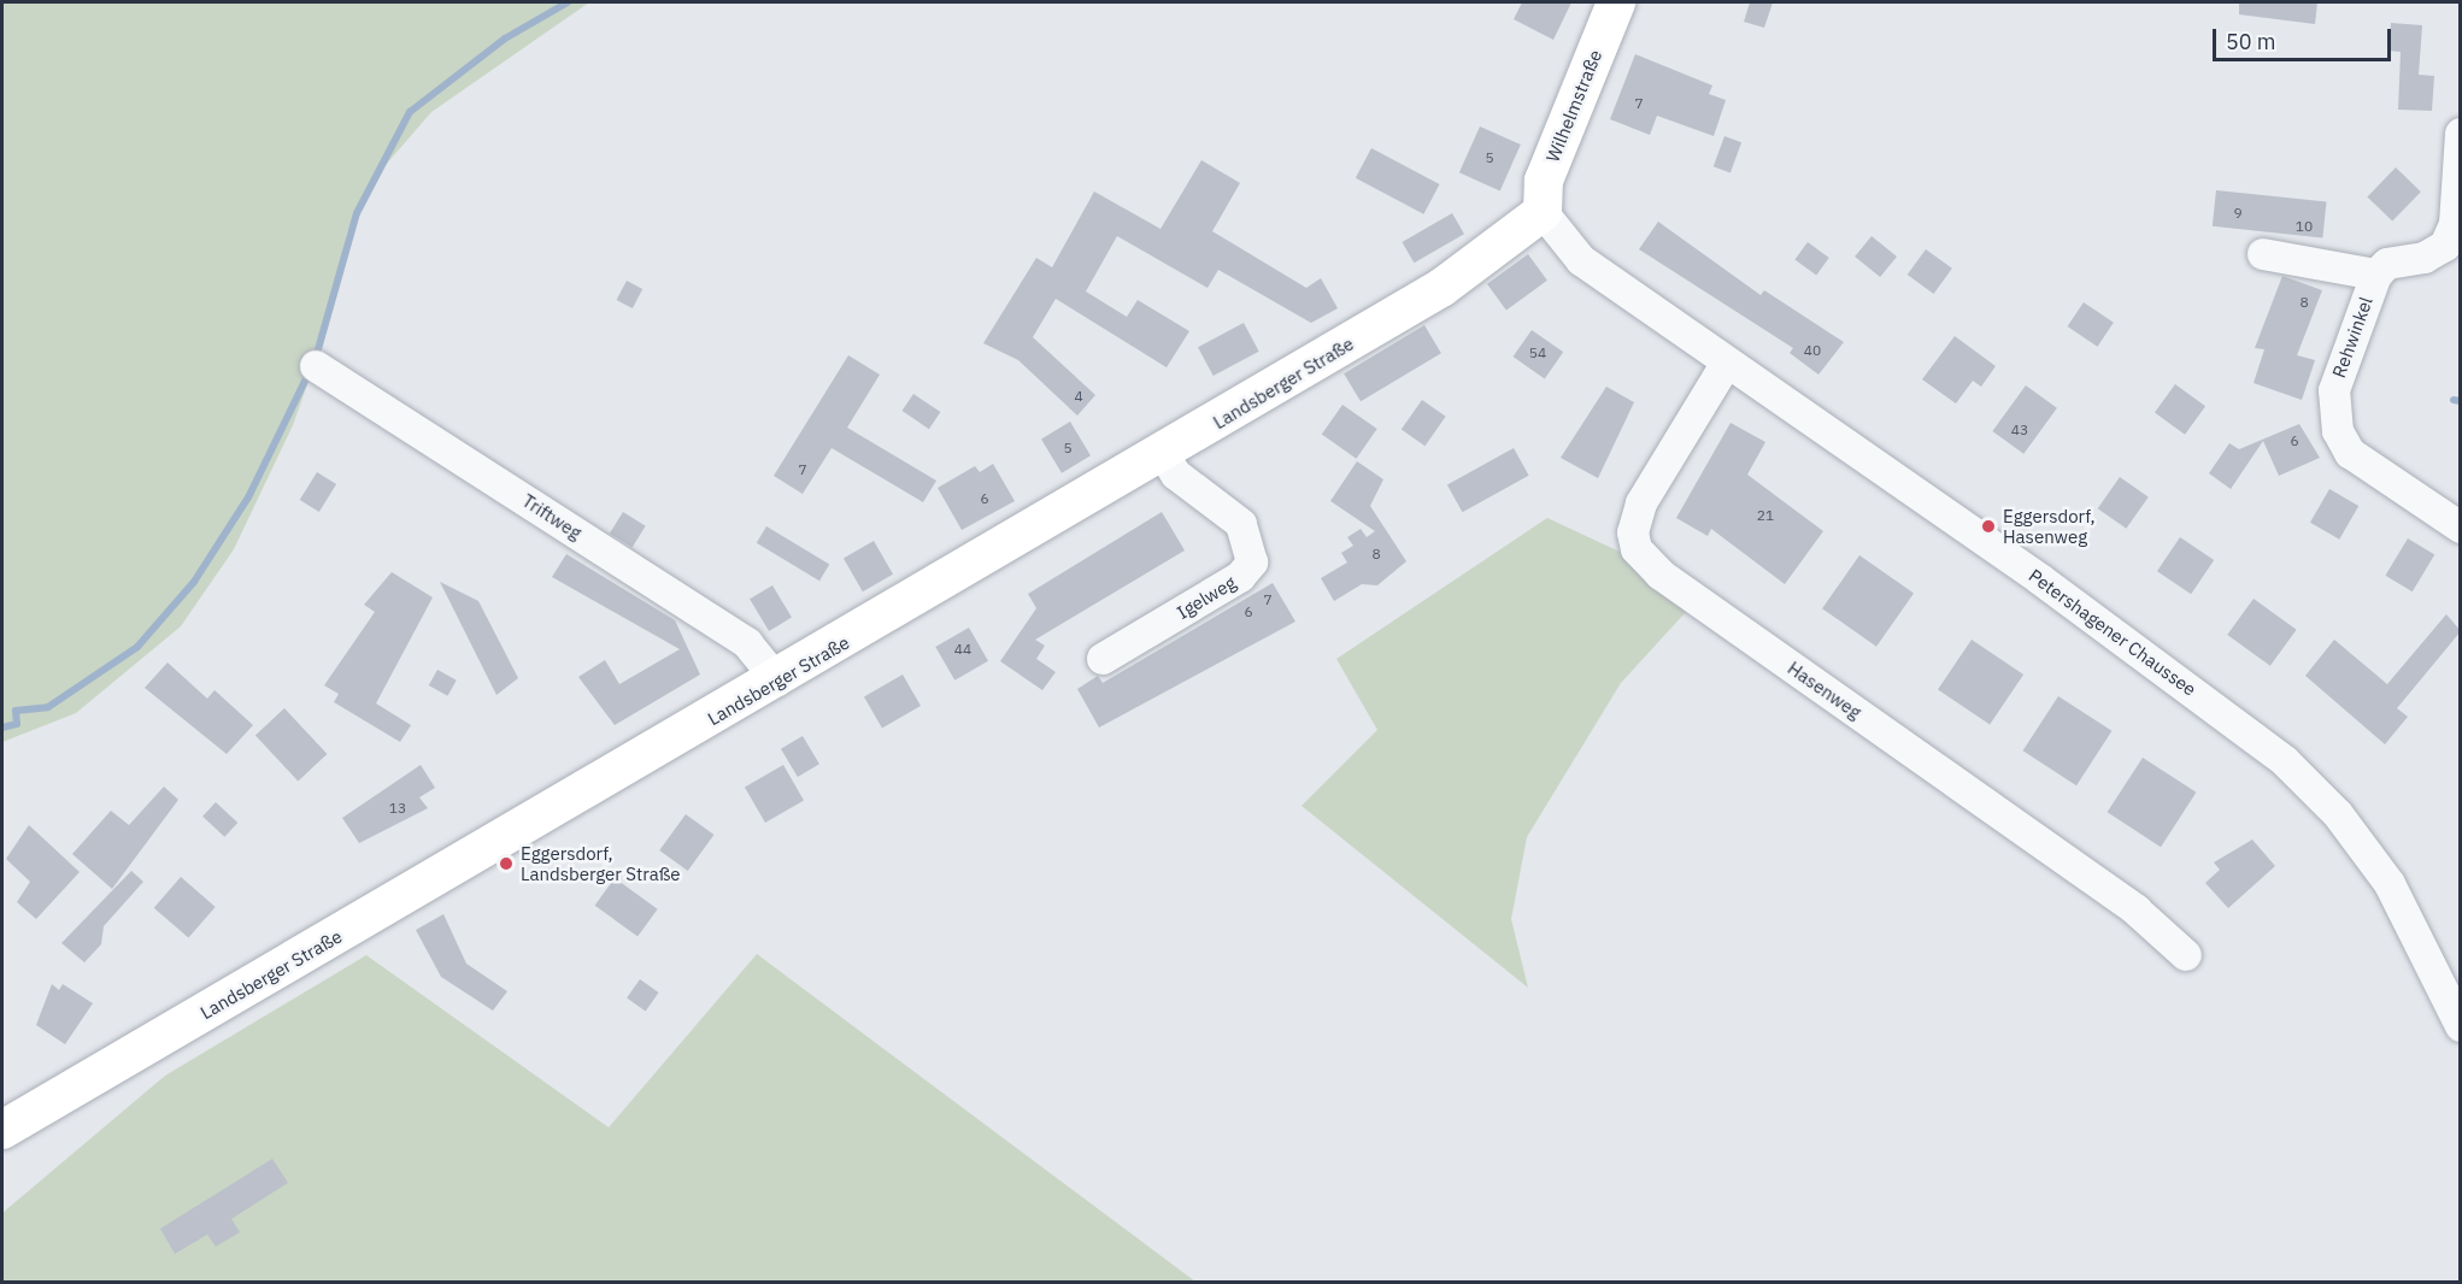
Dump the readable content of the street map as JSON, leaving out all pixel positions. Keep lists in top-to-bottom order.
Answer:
{
  "streets": {
    "main road": ["Wilhelmstraße", "Landsberger Straße"],
    "street": [
      "Rehwinkel",
      "Triftweg",
      "Igelweg",
      "Petershagener Chaussee",
      "Hasenweg"
    ]
  },
  "crossings": [
    ["Wilhelmstraße", "Landsberger Straße"],
    ["Wilhelmstraße", "Petershagener Chaussee"],
    ["Landsberger Straße", "Triftweg"],
    ["Landsberger Straße", "Igelweg"],
    ["Landsberger Straße", "Petershagener Chaussee"],
    ["Petershagener Chaussee", "Hasenweg"]
  ],
  "places": ["Eggersdorf, Hasenweg", "Eggersdorf, Landsberger Straße"],
  "house_numbers": [
    "7",
    "5",
    "9",
    "10",
    "8",
    "40",
    "54",
    "4",
    "43",
    "6",
    "5",
    "7",
    "6",
    "21",
    "8",
    "7",
    "6",
    "44",
    "13"
  ],
  "scale_bar": "50 m"
}
